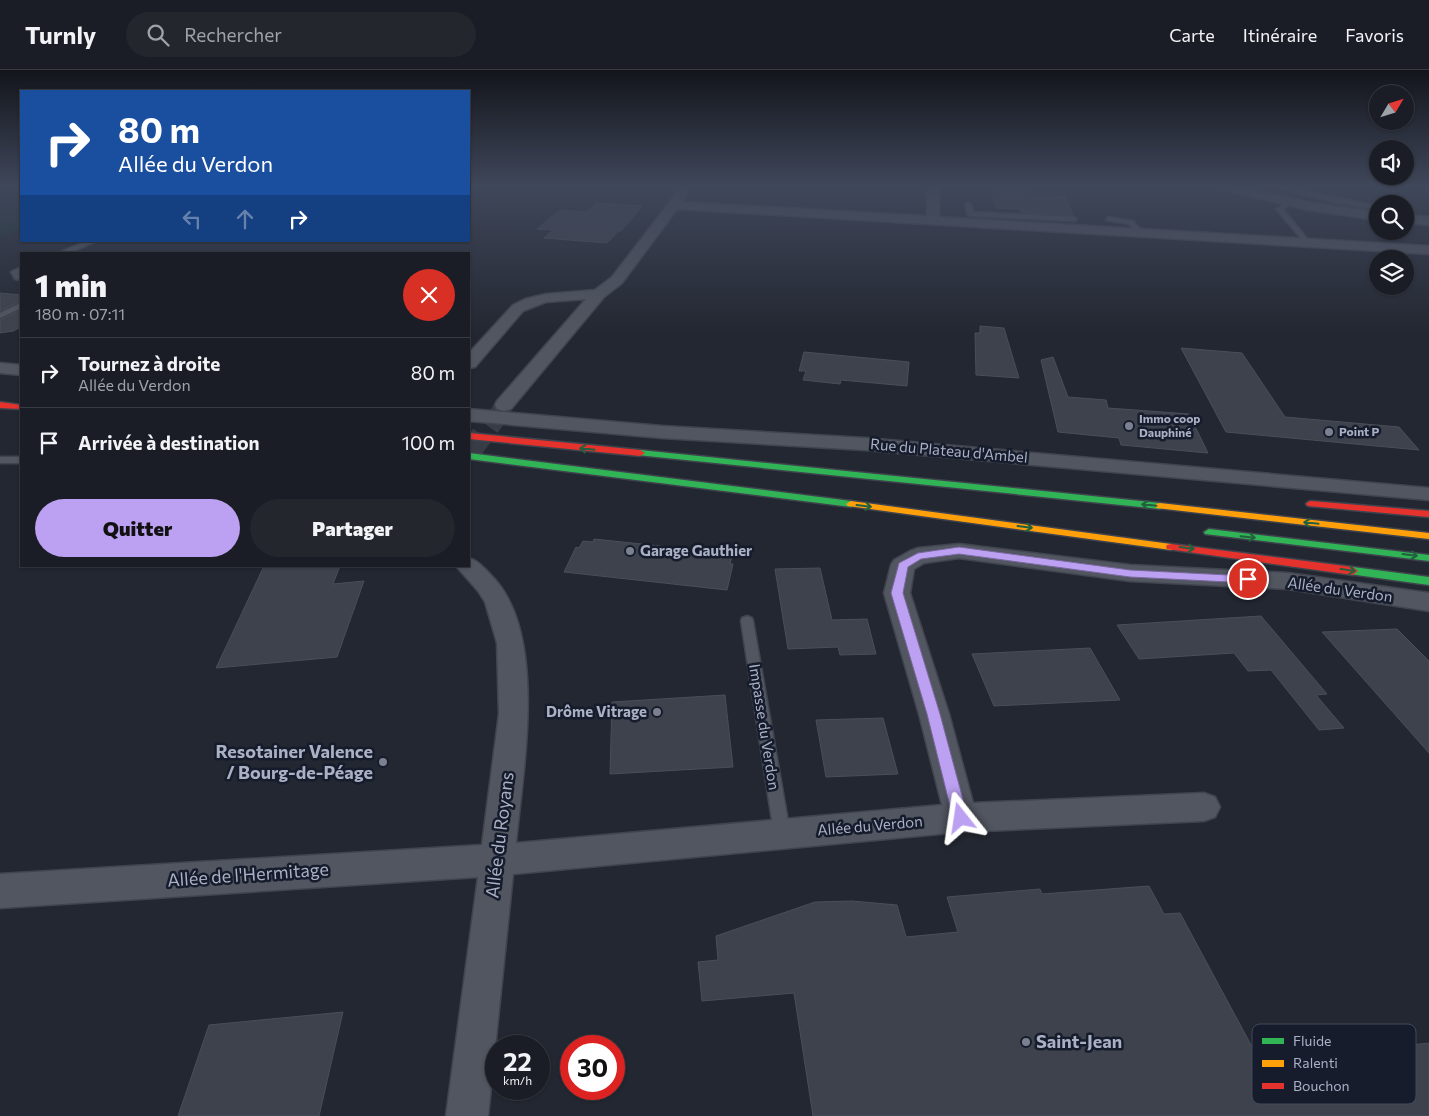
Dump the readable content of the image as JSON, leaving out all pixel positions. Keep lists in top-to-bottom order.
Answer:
{
  "streets": {
    "street": [
      "Rue du Plateau d'Ambel",
      "Allée du Verdon",
      "Allée du Royans",
      "Allée de l'Hermitage"
    ],
    "lane": ["Impasse du Verdon"]
  },
  "crossings": [
    ["Allée du Verdon", "Impasse du Verdon"],
    ["Allée du Verdon", "Allée du Royans"],
    ["Allée du Verdon", "Allée de l'Hermitage"],
    ["Allée du Royans", "Allée de l'Hermitage"]
  ],
  "places": [
    "Immo coop Dauphiné",
    "Point P",
    "Garage Gauthier",
    "Drôme Vitrage",
    "Resotainer Valence / Bourg-de-Péage",
    "Saint-Jean"
  ],
  "legend": ["Fluide", "Ralenti", "Bouchon"],
  "north": "top right",
  "page": {
    "header": "Turnly",
    "search": "Rechercher",
    "nav": ["Carte", "Itinéraire", "Favoris"],
    "turn": ["80 m", "Allée du Verdon"],
    "heading": ["1 min", "180 m · 07:11"],
    "list": [
      {
        "name": "Tournez à droite",
        "note": "Allée du Verdon",
        "value": "80 m"
      },
      {
        "name": "Arrivée à destination",
        "value": "100 m"
      }
    ],
    "buttons": ["Quitter", "Partager"],
    "speed": "22 km/h",
    "limit": "30"
  }
}
